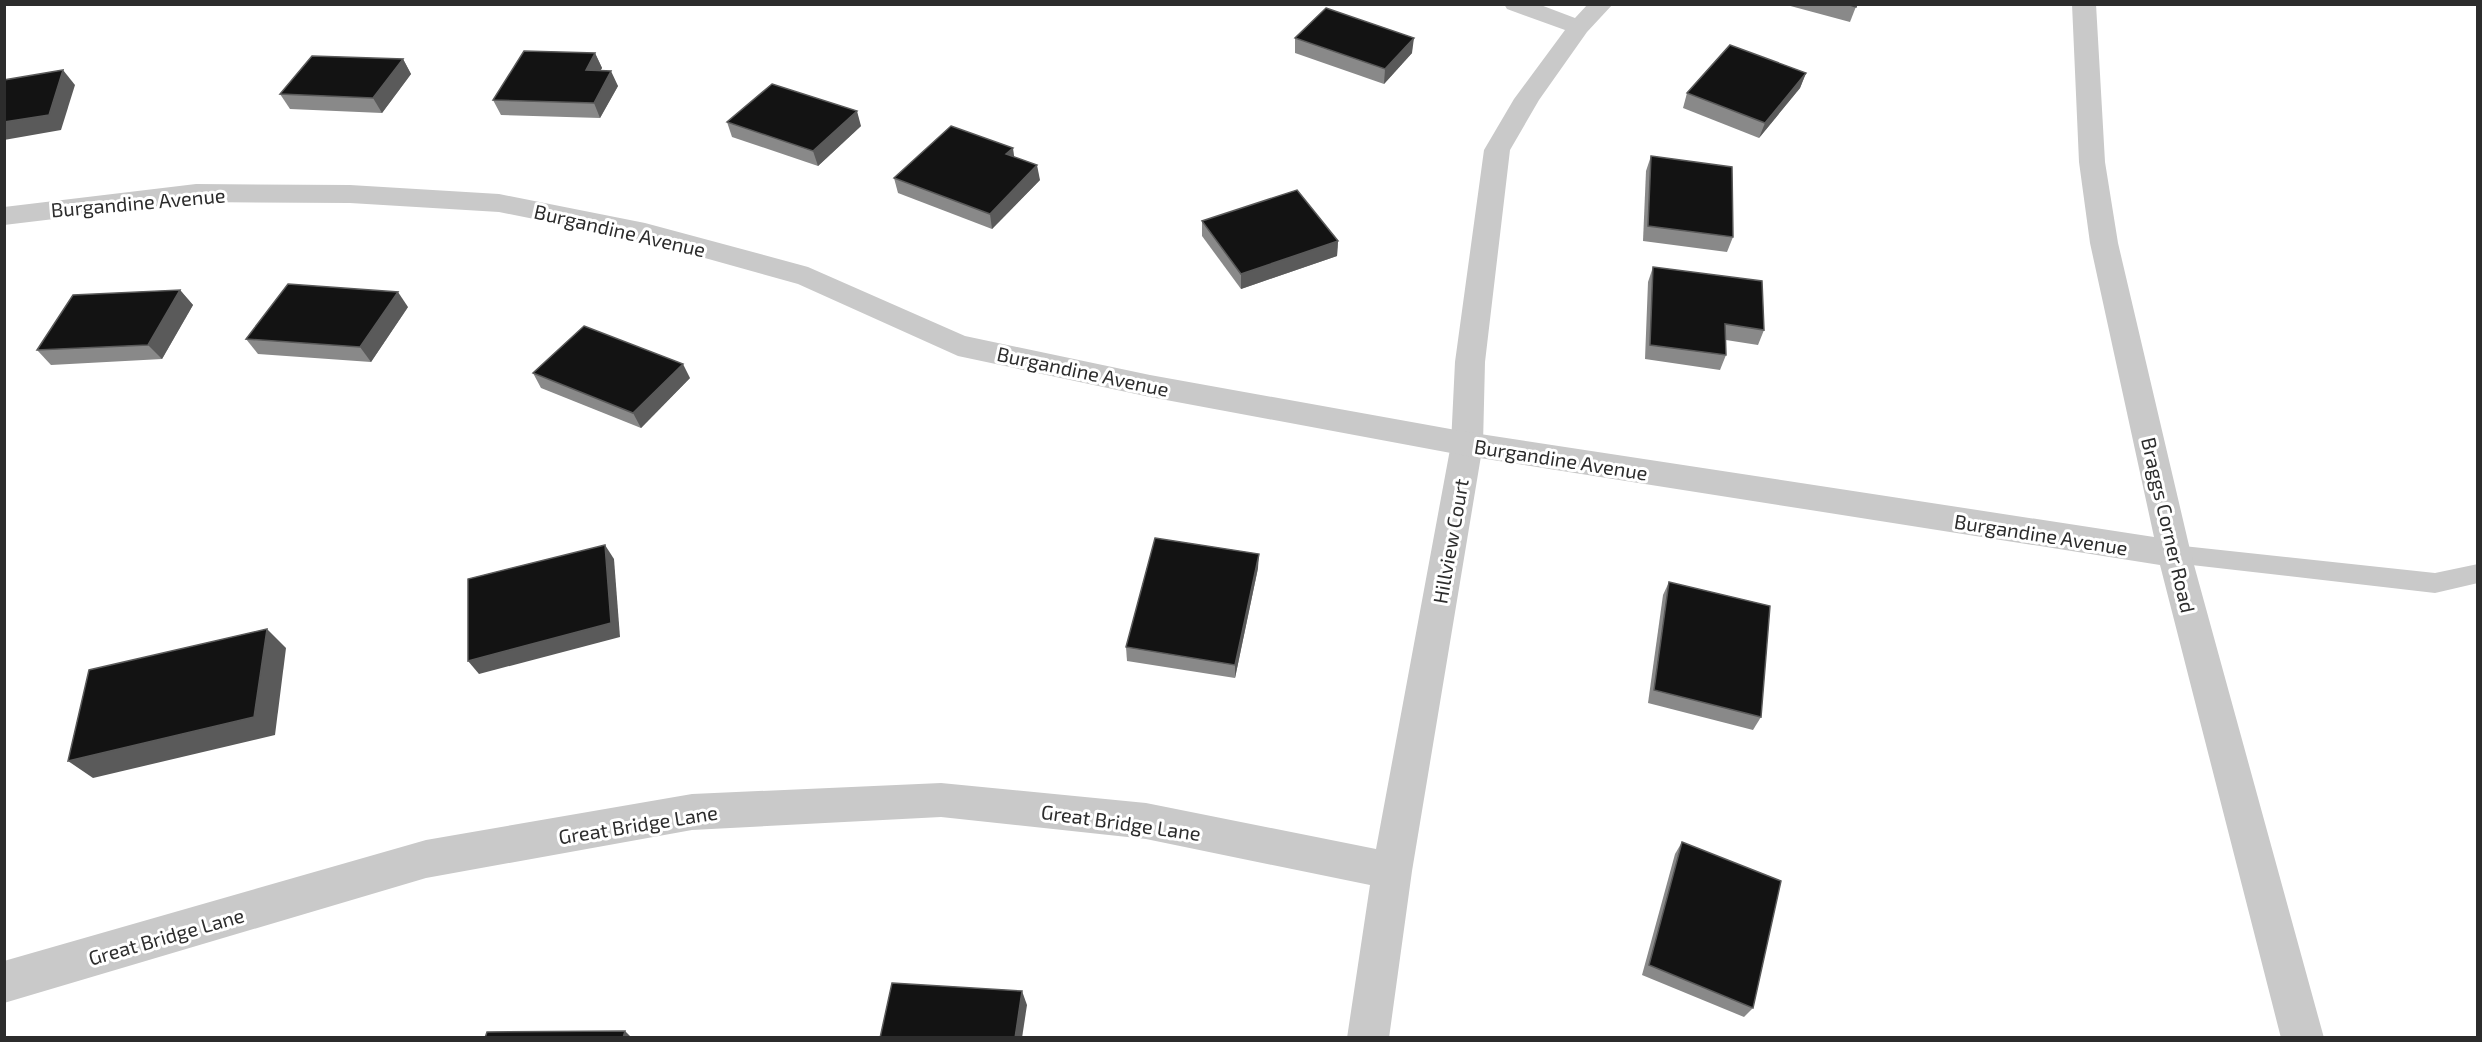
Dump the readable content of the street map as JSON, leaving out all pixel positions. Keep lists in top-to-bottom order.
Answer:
{
  "streets": {
    "street": [
      "Burgandine Avenue",
      "Braggs Corner Road",
      "Hillview Court",
      "Great Bridge Lane"
    ]
  },
  "crossings": [
    ["Burgandine Avenue", "Braggs Corner Road"],
    ["Burgandine Avenue", "Hillview Court"],
    ["Hillview Court", "Great Bridge Lane"]
  ]
}
